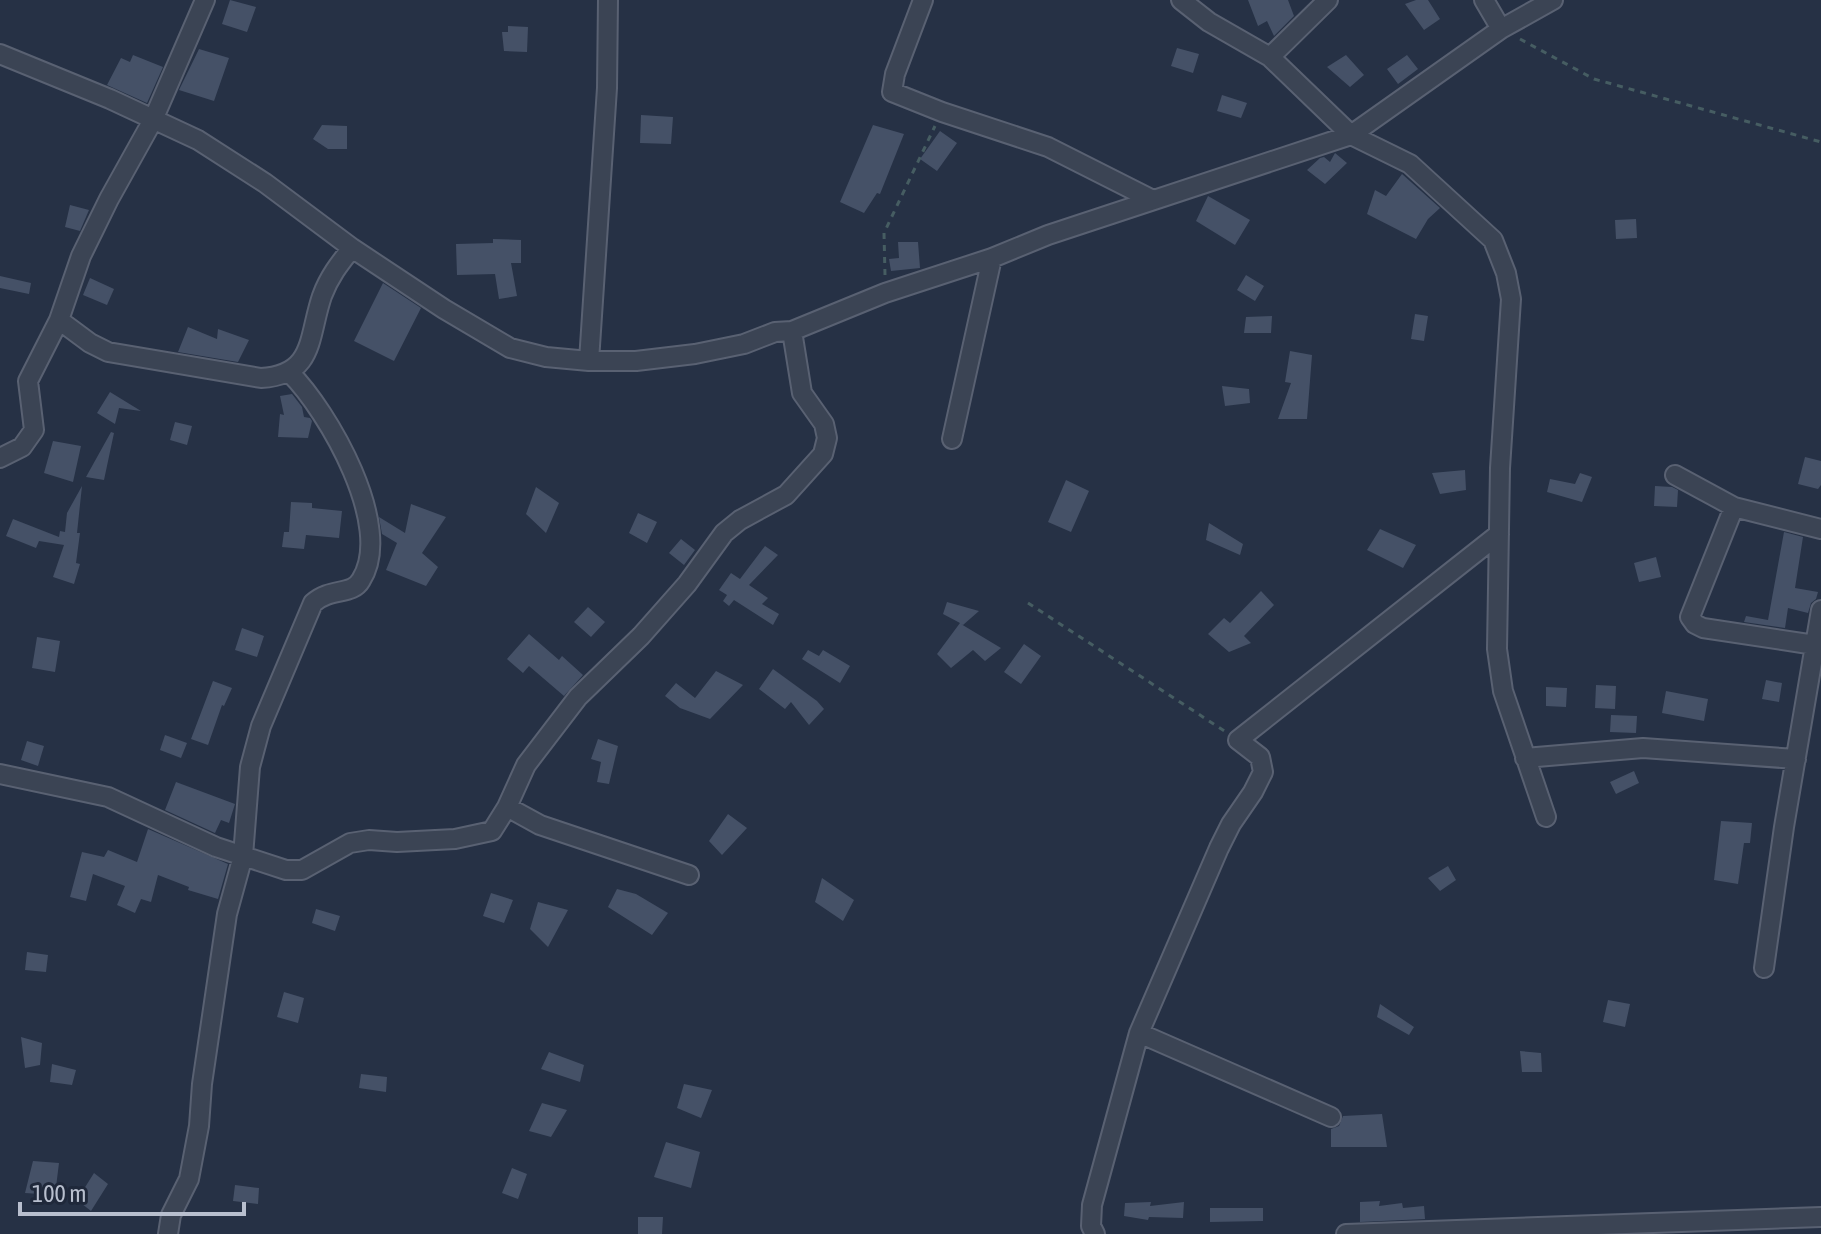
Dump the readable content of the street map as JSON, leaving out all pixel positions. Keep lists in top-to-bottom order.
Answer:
{
  "scale_bar": "100 m"
}
